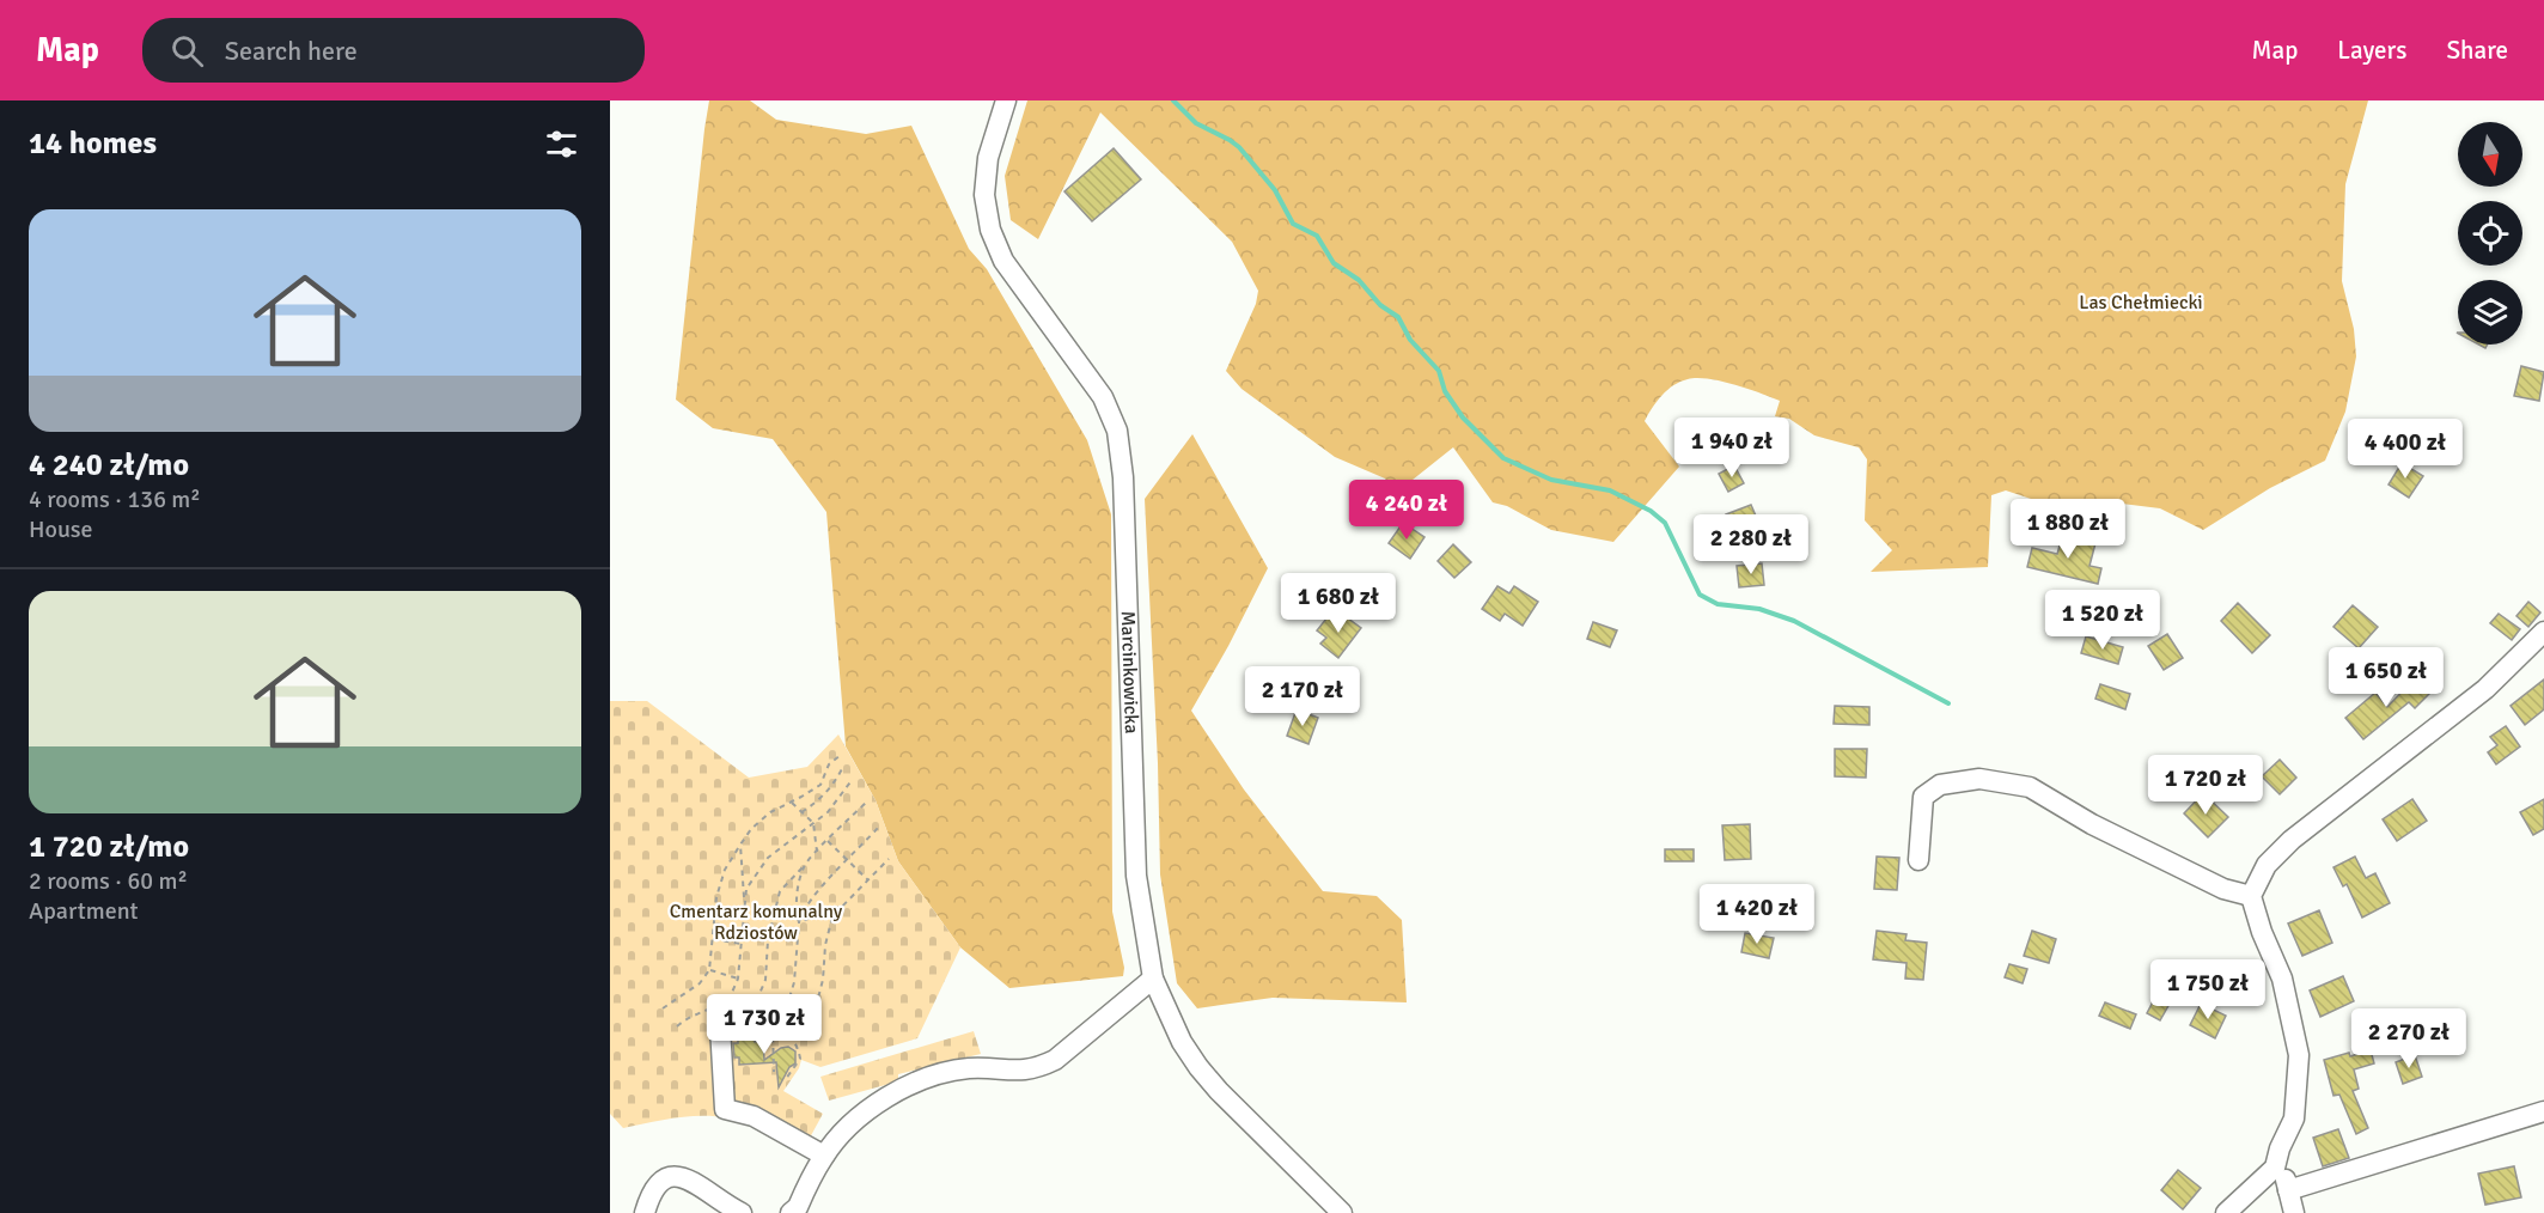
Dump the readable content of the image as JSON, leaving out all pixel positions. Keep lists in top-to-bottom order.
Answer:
{
  "streets": {
    "street": ["Marcinkowicka"]
  },
  "parks": ["Las Chełmiecki", "Cmentarz komunalny Rdziostów"],
  "north": "bottom",
  "page": {
    "header": "Map",
    "search": "Search here",
    "nav": ["Map", "Layers", "Share"],
    "heading": "14 homes",
    "list": [
      {
        "name": "4 240 zł/mo",
        "note": "4 rooms · 136 m² · House"
      },
      {
        "name": "1 720 zł/mo",
        "note": "2 rooms · 60 m² · Apartment"
      }
    ],
    "price": [
      "1 940 zł",
      "4 400 zł",
      "4 240 zł",
      "1 880 zł",
      "2 280 zł",
      "1 680 zł",
      "1 520 zł",
      "1 650 zł",
      "2 170 zł",
      "1 720 zł",
      "1 420 zł",
      "1 750 zł",
      "1 730 zł",
      "2 270 zł"
    ]
  }
}
